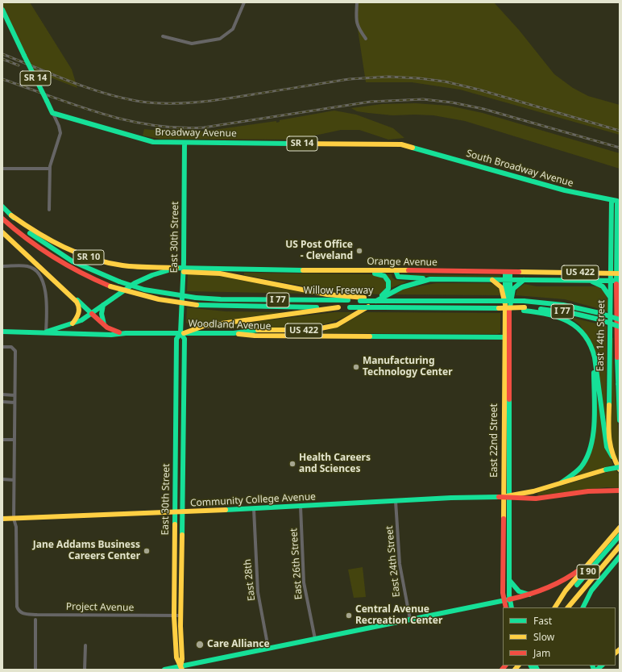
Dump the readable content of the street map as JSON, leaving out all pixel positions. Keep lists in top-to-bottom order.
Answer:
{
  "streets": {
    "main road": [
      "SR 14",
      "Broadway Avenue",
      "South Broadway Avenue",
      "East 30th Street",
      "SR 10",
      "Orange Avenue",
      "US 422",
      "Willow Freeway",
      "I 77",
      "Woodland Avenue",
      "East 14th Street",
      "East 22nd Street",
      "Community College Avenue",
      "I 90"
    ],
    "street": [
      "East 24th Street",
      "East 26th Street",
      "East 28th",
      "Project Avenue"
    ]
  },
  "crossings": [
    ["SR 14", "Broadway Avenue"],
    ["Broadway Avenue", "South Broadway Avenue"],
    ["Broadway Avenue", "East 30th Street"],
    ["South Broadway Avenue", "East 14th Street"],
    ["East 30th Street", "Orange Avenue"],
    ["East 30th Street", "Woodland Avenue"],
    ["East 30th Street", "Community College Avenue"],
    ["East 30th Street", "Project Avenue"],
    ["SR 10", "Willow Freeway"],
    ["SR 10", "Woodland Avenue"],
    ["Orange Avenue", "Woodland Avenue"],
    ["Orange Avenue", "East 14th Street"],
    ["Orange Avenue", "East 22nd Street"],
    ["Willow Freeway", "I 77"],
    ["Woodland Avenue", "East 22nd Street"],
    ["East 22nd Street", "Community College Avenue"],
    ["Community College Avenue", "East 24th Street"],
    ["Community College Avenue", "East 26th Street"],
    ["Community College Avenue", "East 28th"],
    ["Community College Avenue", "Project Avenue"]
  ],
  "places": [
    "US Post Office - Cleveland",
    "Manufacturing Technology Center",
    "Health Careers and Sciences",
    "Jane Addams Business Careers Center",
    "Central Avenue Recreation Center",
    "Care Alliance"
  ],
  "legend": ["Fast", "Slow", "Jam"]
}
